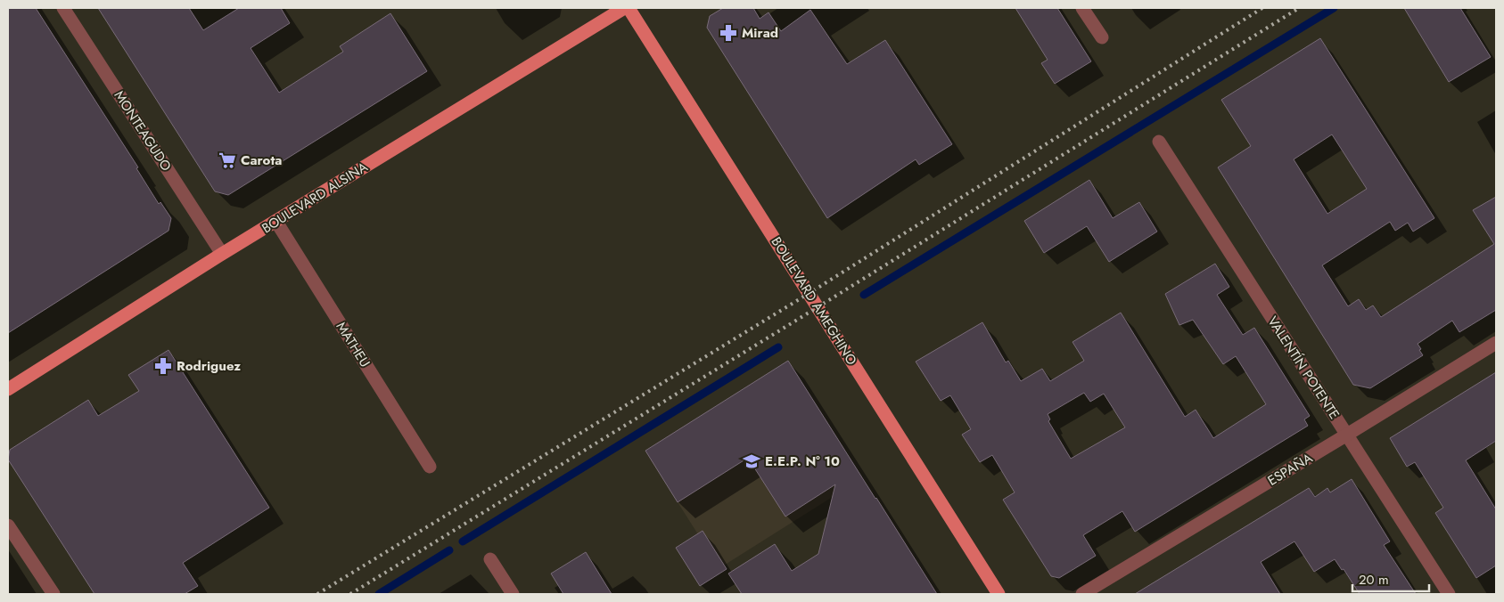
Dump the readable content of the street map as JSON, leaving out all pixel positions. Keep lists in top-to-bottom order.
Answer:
{
  "streets": {
    "main road": ["BOULEVARD ALSINA", "BOULEVARD AMEGHINO"],
    "street": [
      "MONTEAGUDO",
      "MATHEU",
      "VALENTÍN POTENTE",
      "ESPAÑA"
    ]
  },
  "crossings": [
    ["MONTEAGUDO", "BOULEVARD ALSINA"],
    ["BOULEVARD ALSINA", "MATHEU"],
    ["VALENTÍN POTENTE", "ESPAÑA"]
  ],
  "places": {
    "pharmacy": ["Mirad", "Rodriguez"],
    "supermarket": ["Carota"],
    "school or university": ["E.E.P. N° 10"]
  },
  "scale_bar": "20 m"
}
